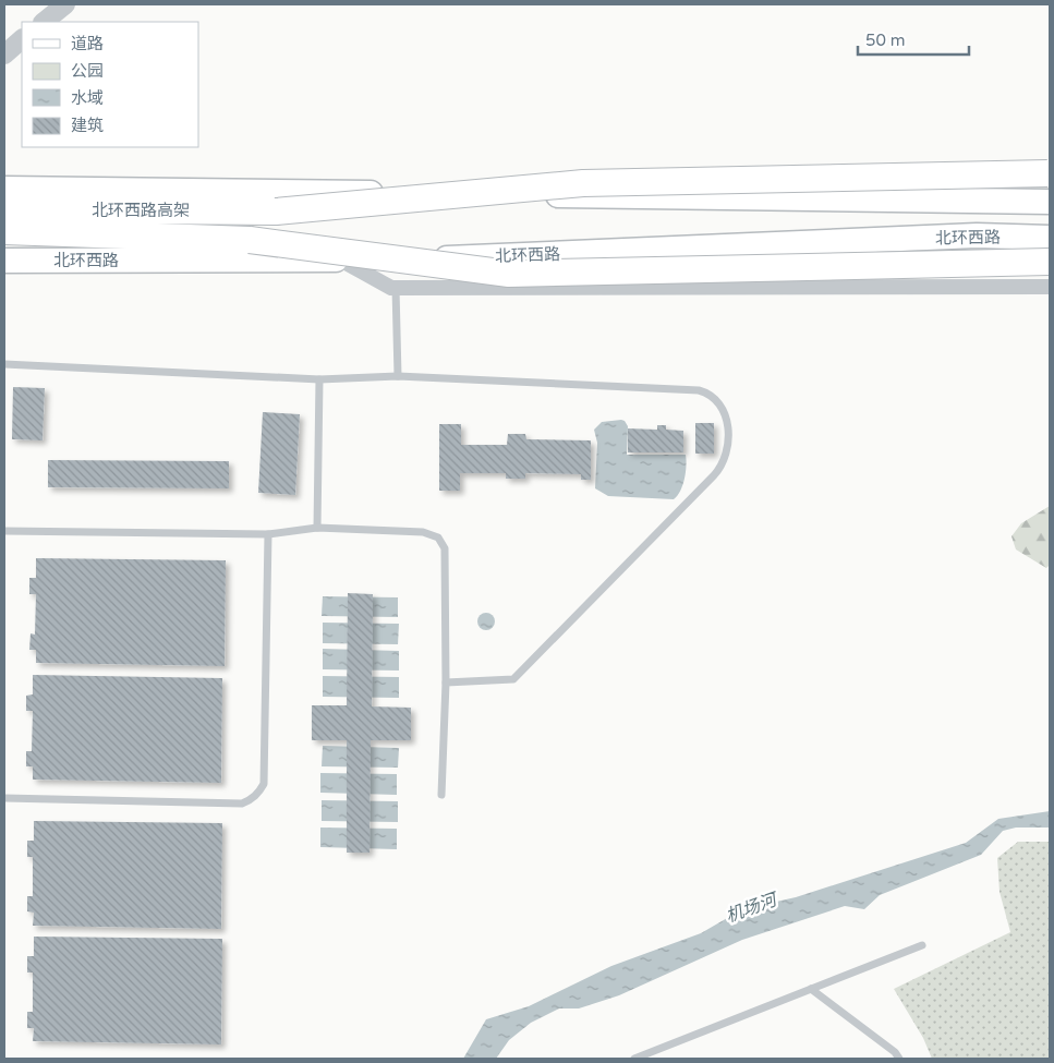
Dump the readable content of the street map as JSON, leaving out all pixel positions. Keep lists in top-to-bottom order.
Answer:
{
  "streets": {
    "highway": ["北环西路高架"],
    "main road": ["北环西路"]
  },
  "water": ["机场河"],
  "legend": [
    "道路",
    "公园",
    "水域",
    "建筑"
  ],
  "scale_bar": "50 m"
}
